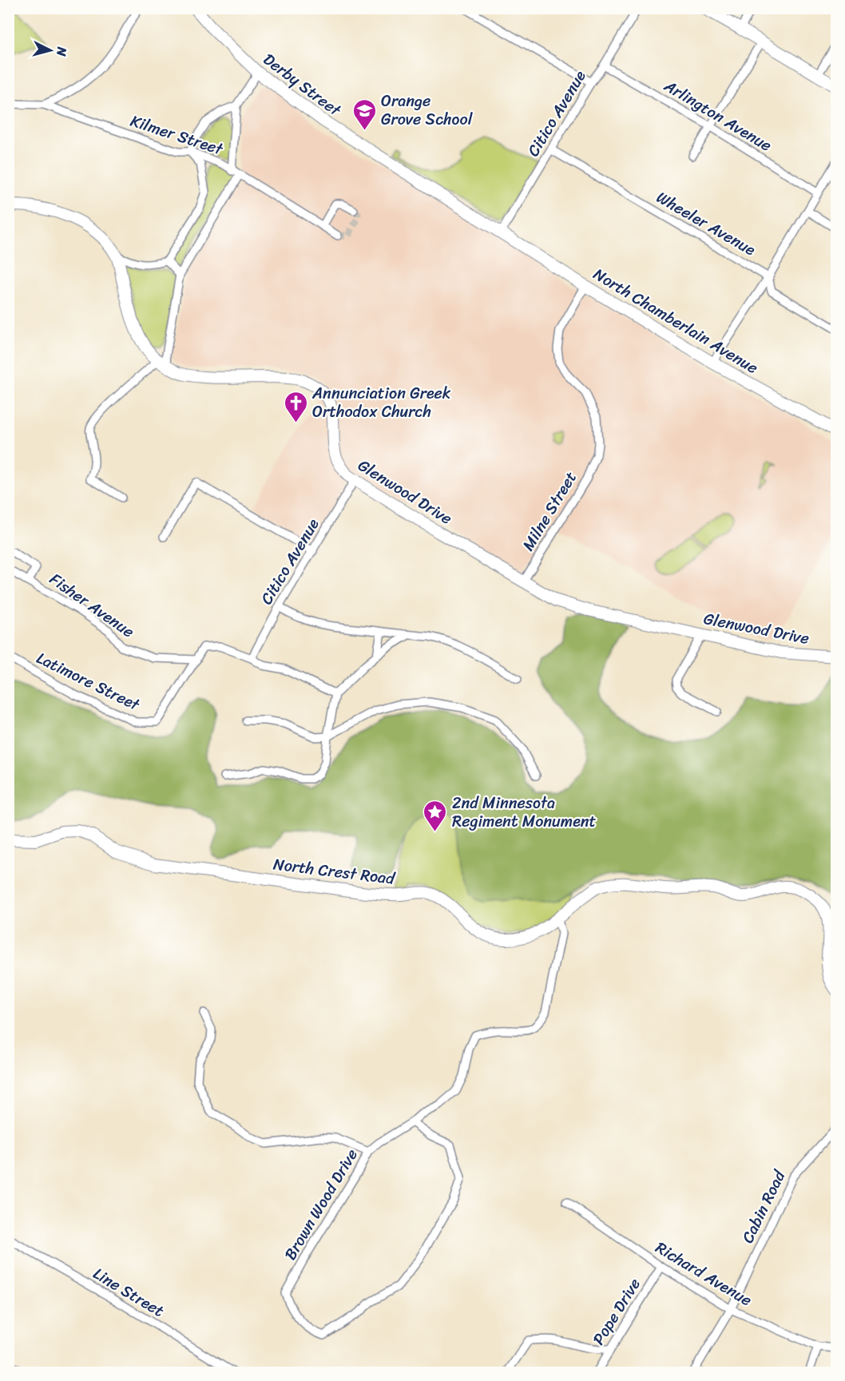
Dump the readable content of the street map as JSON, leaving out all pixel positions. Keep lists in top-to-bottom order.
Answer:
{
  "streets": {
    "street": [
      "Derby Street",
      "Citico Avenue",
      "Arlington Avenue",
      "Kilmer Street",
      "Wheeler Avenue",
      "North Chamberlain Avenue",
      "Glenwood Drive",
      "Milne Street",
      "Fisher Avenue",
      "Latimore Street",
      "North Crest Road",
      "Brown Wood Drive",
      "Cabin Road",
      "Richard Avenue",
      "Line Street",
      "Pope Drive"
    ]
  },
  "crossings": [
    ["Derby Street", "Citico Avenue"],
    ["Derby Street", "North Chamberlain Avenue"],
    ["Citico Avenue", "Arlington Avenue"],
    ["Citico Avenue", "Wheeler Avenue"],
    ["Citico Avenue", "North Chamberlain Avenue"],
    ["Citico Avenue", "Glenwood Drive"],
    ["North Chamberlain Avenue", "Milne Street"],
    ["Glenwood Drive", "Milne Street"],
    ["Fisher Avenue", "Latimore Street"],
    ["North Crest Road", "Brown Wood Drive"],
    ["Cabin Road", "Richard Avenue"],
    ["Richard Avenue", "Pope Drive"]
  ],
  "places": {
    "school or university": ["Orange Grove School"],
    "church": ["Annunciation Greek Orthodox Church"],
    "place": ["2nd Minnesota Regiment Monument"]
  },
  "north": "right"
}
